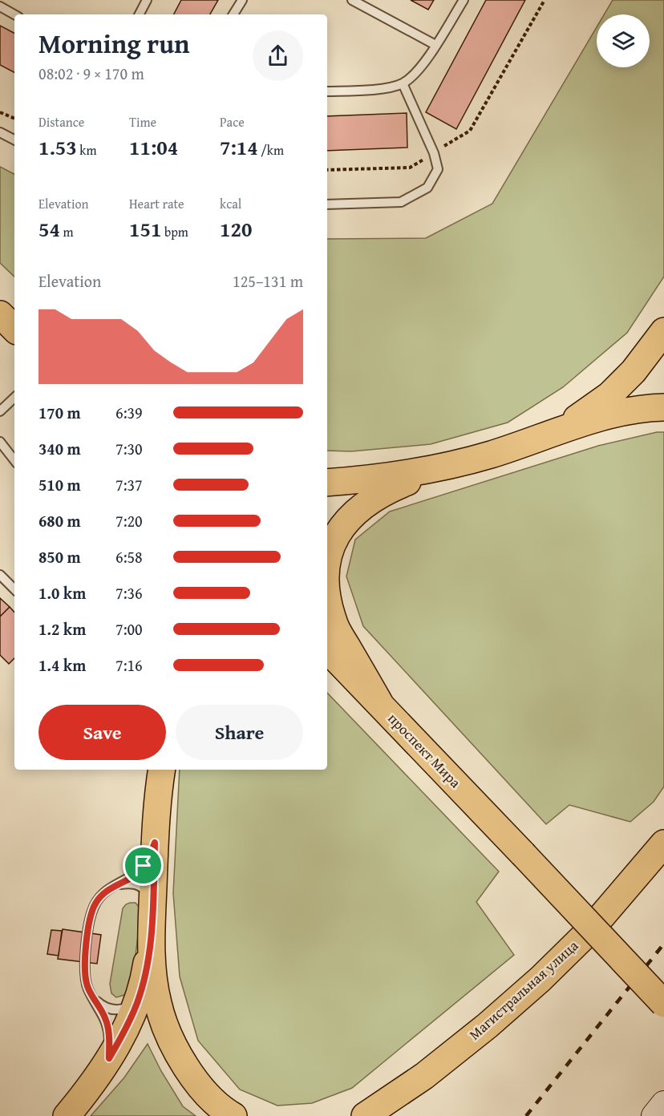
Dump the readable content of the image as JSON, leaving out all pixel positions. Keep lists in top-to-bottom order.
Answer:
{
  "streets": {
    "main road": ["проспект Мира", "Магистральная улица"]
  },
  "page": {
    "heading": ["Morning run", "08:02 · 9 × 170 m"],
    "stats": [
      ["Distance", "1.53 km"],
      ["Time", "11:04"],
      ["Pace", "7:14 /km"],
      ["Elevation", "54 m"],
      ["Heart rate", "151 bpm"],
      ["kcal", "120"]
    ],
    "chart": ["Elevation", "125–131 m"],
    "list": [
      {
        "name": "170 m",
        "note": "6:39"
      },
      {
        "name": "340 m",
        "note": "7:30"
      },
      {
        "name": "510 m",
        "note": "7:37"
      },
      {
        "name": "680 m",
        "note": "7:20"
      },
      {
        "name": "850 m",
        "note": "6:58"
      },
      {
        "name": "1.0 km",
        "note": "7:36"
      },
      {
        "name": "1.2 km",
        "note": "7:00"
      },
      {
        "name": "1.4 km",
        "note": "7:16"
      }
    ],
    "buttons": ["Save", "Share"]
  }
}
